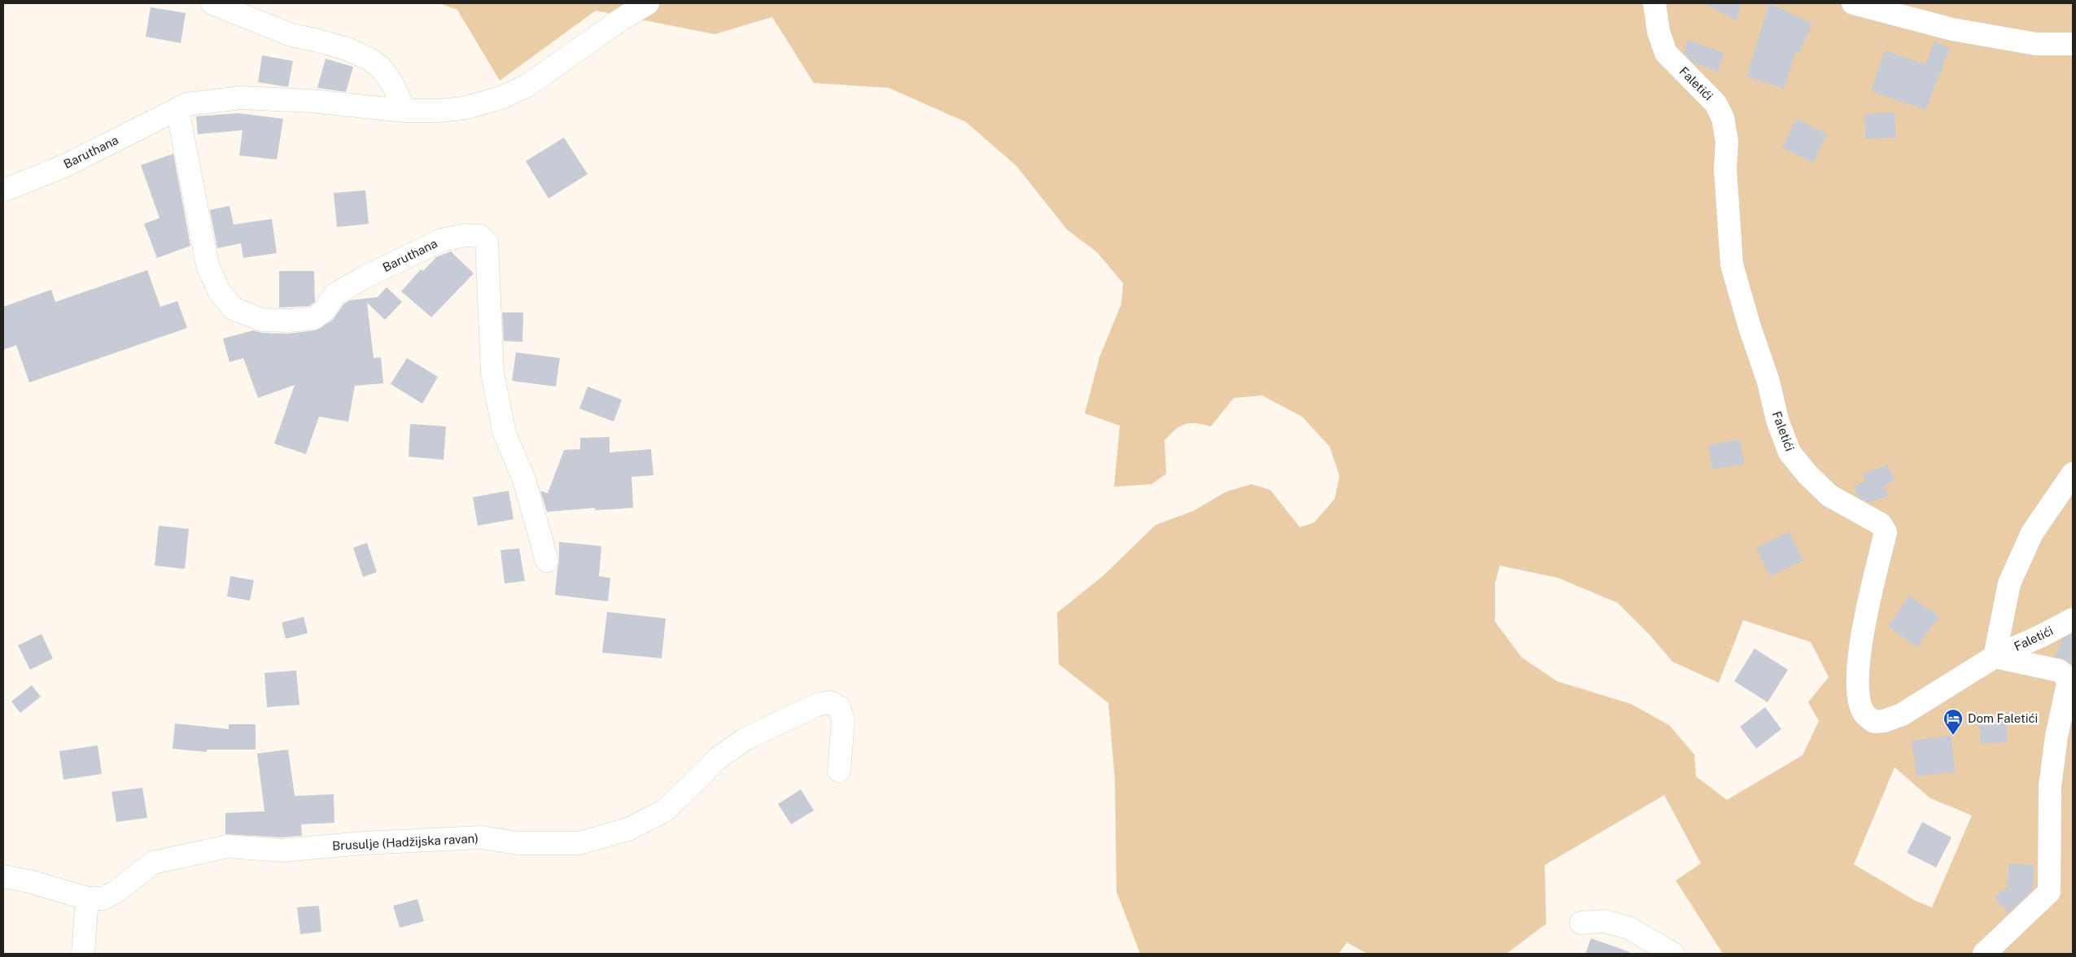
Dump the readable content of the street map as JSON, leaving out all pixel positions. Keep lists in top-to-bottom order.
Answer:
{
  "streets": {
    "street": ["Faletići", "Baruthana", "Brusulje (Hadžijska ravan)"]
  },
  "places": {
    "hotel": ["Dom Faletići"]
  }
}
